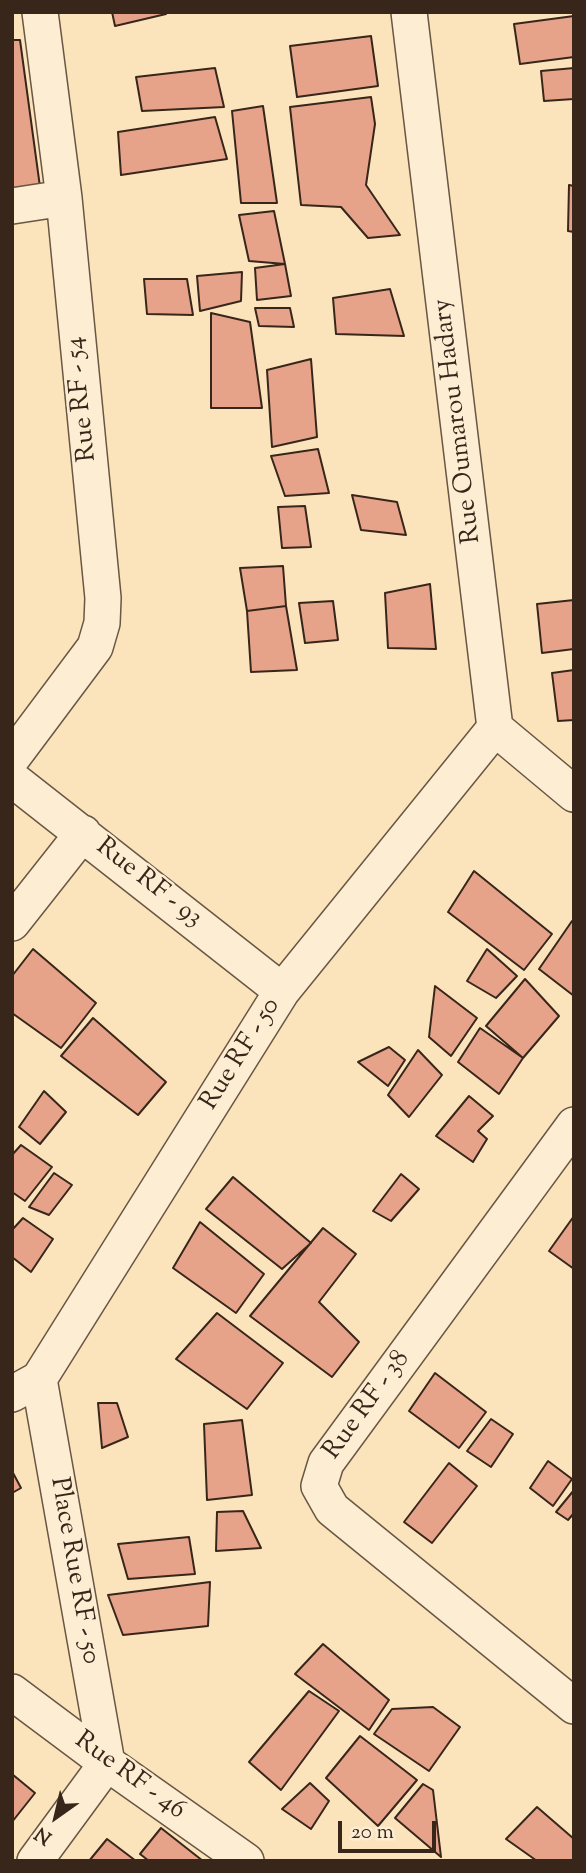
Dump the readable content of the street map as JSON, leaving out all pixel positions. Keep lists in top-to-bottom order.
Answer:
{
  "streets": {
    "street": [
      "Rue RF - 54",
      "Rue Oumarou Hadary",
      "Rue RF - 93",
      "Rue RF - 50",
      "Rue RF - 38",
      "Place Rue RF - 50",
      "Rue RF - 46"
    ]
  },
  "crossings": [
    ["Rue Oumarou Hadary", "Rue RF - 50"],
    ["Rue RF - 93", "Rue RF - 50"],
    ["Rue RF - 50", "Place Rue RF - 50"],
    ["Place Rue RF - 50", "Rue RF - 46"]
  ],
  "scale_bar": "20 m",
  "north": "bottom left"
}
